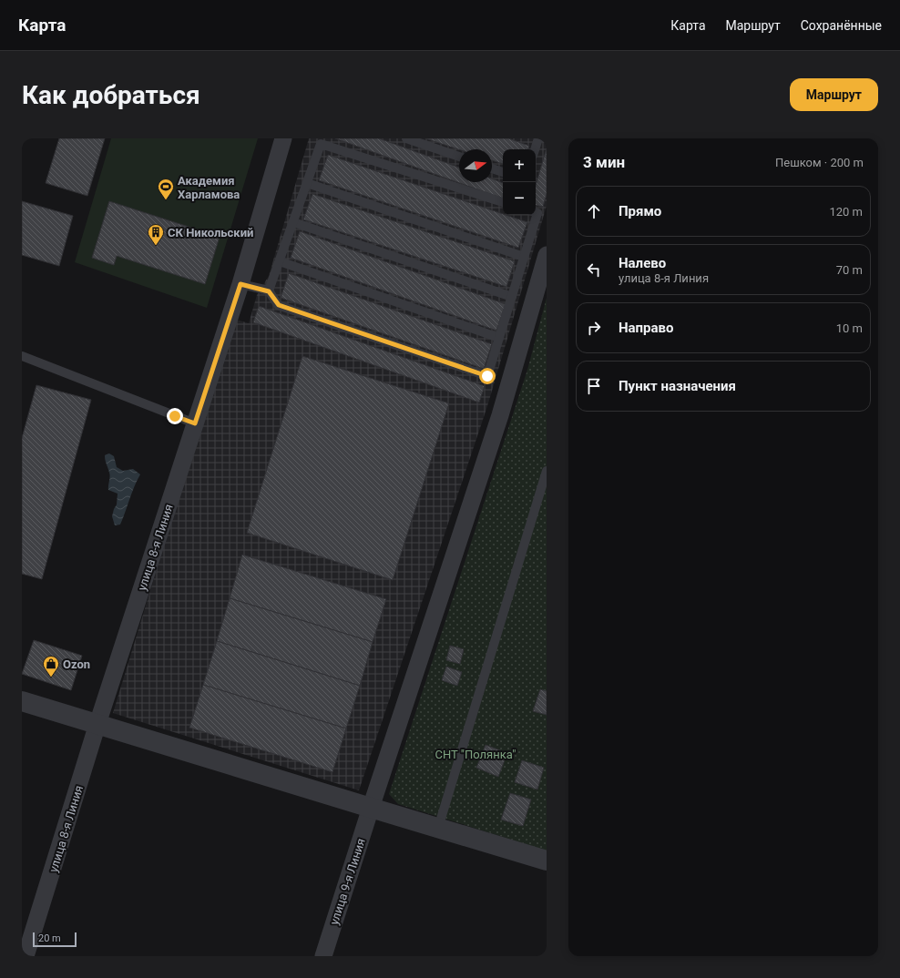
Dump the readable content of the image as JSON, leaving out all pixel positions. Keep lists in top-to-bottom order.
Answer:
{
  "streets": {
    "street": ["улица 8-я Линия", "улица 9-я Линия"]
  },
  "parks": ["СНТ \"Полянка\""],
  "places": {
    "sports": ["Академия Харламова"],
    "building": ["СК Никольский"],
    "shop": ["Ozon"]
  },
  "scale_bar": "20 m",
  "north": "right",
  "page": {
    "header": "Карта",
    "nav": ["Карта", "Маршрут", "Сохранённые"],
    "buttons": "Маршрут",
    "title": "Как добраться",
    "heading": ["3 мин", "Пешком · 200 m"],
    "map_buttons": ["+", "−"],
    "list": [
      ["Прямо", "120 m"],
      ["Налево", "улица 8-я Линия", "70 m"],
      ["Направо", "10 m"],
      "Пункт назначения"
    ],
    "scale": "20 m"
  }
}
